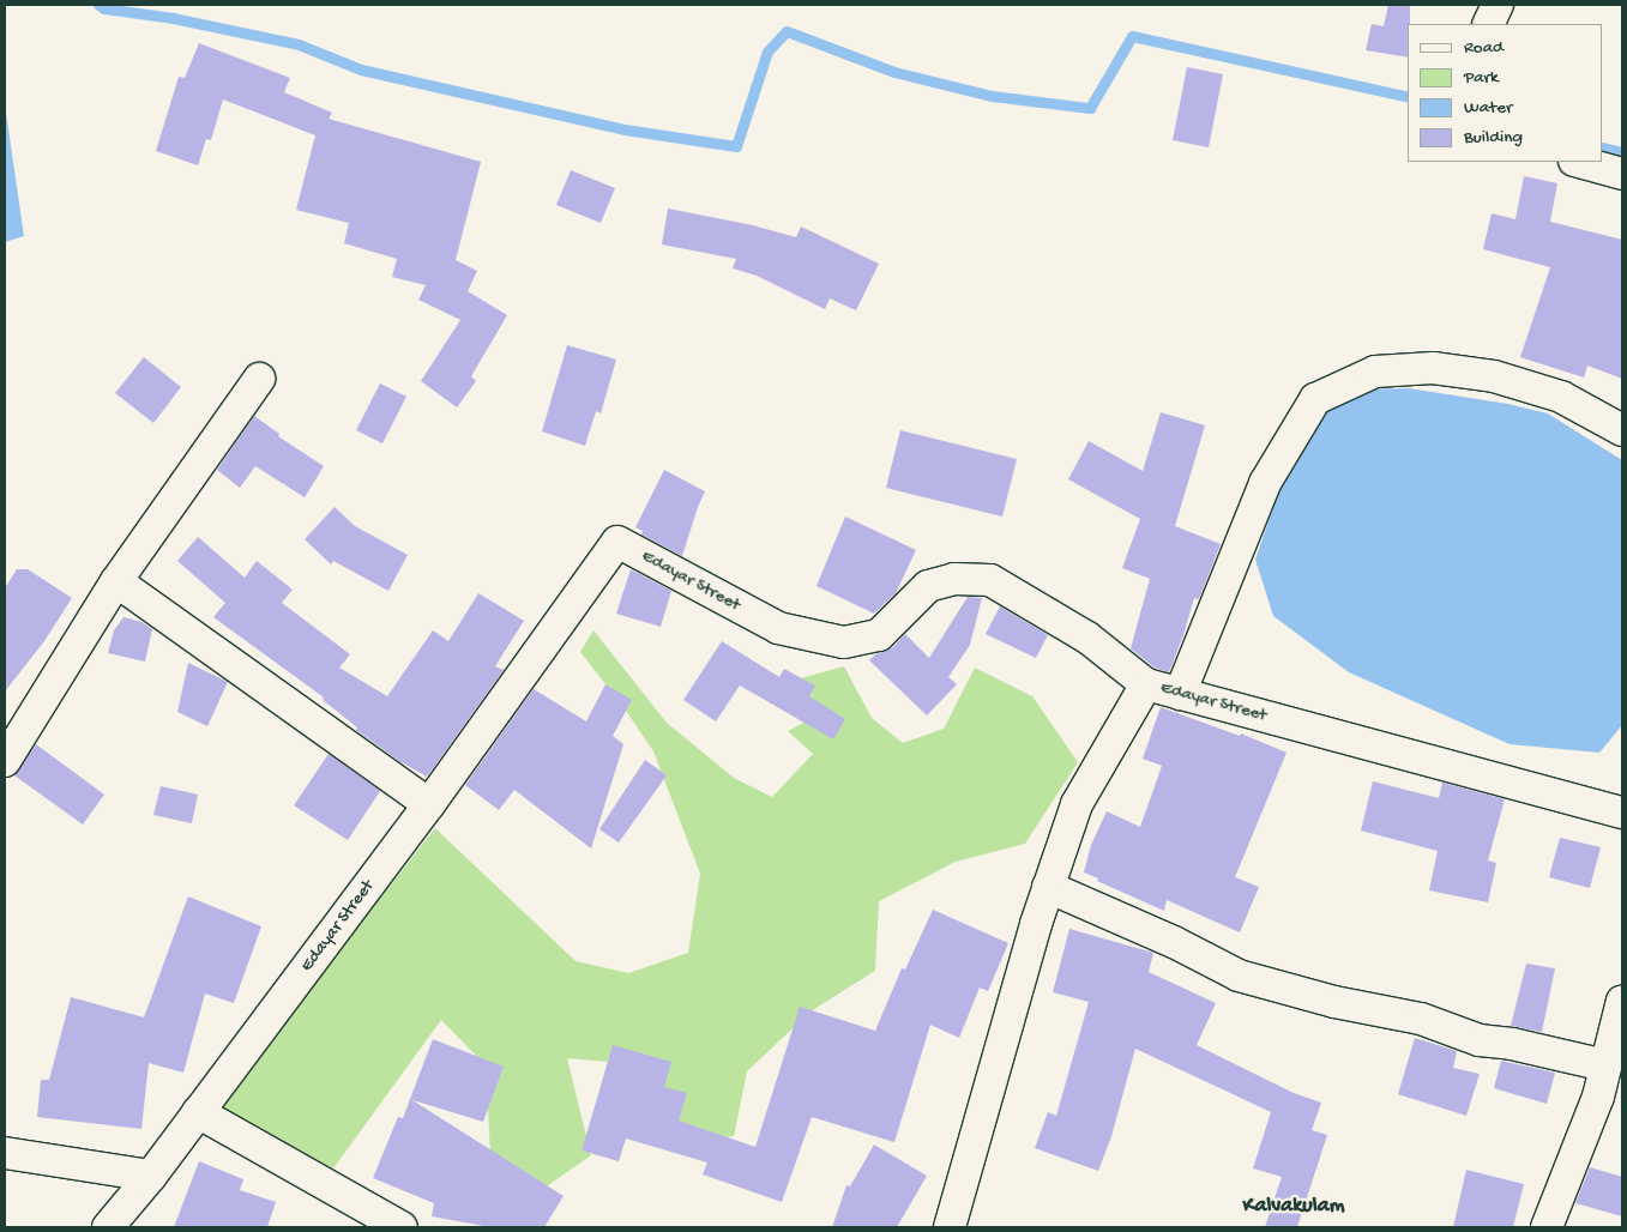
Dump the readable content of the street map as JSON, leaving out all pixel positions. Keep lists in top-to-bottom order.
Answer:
{
  "streets": {
    "street": ["Edayar Street"]
  },
  "districts": ["Kalvakulam"],
  "legend": [
    "Road",
    "Park",
    "Water",
    "Building"
  ]
}
